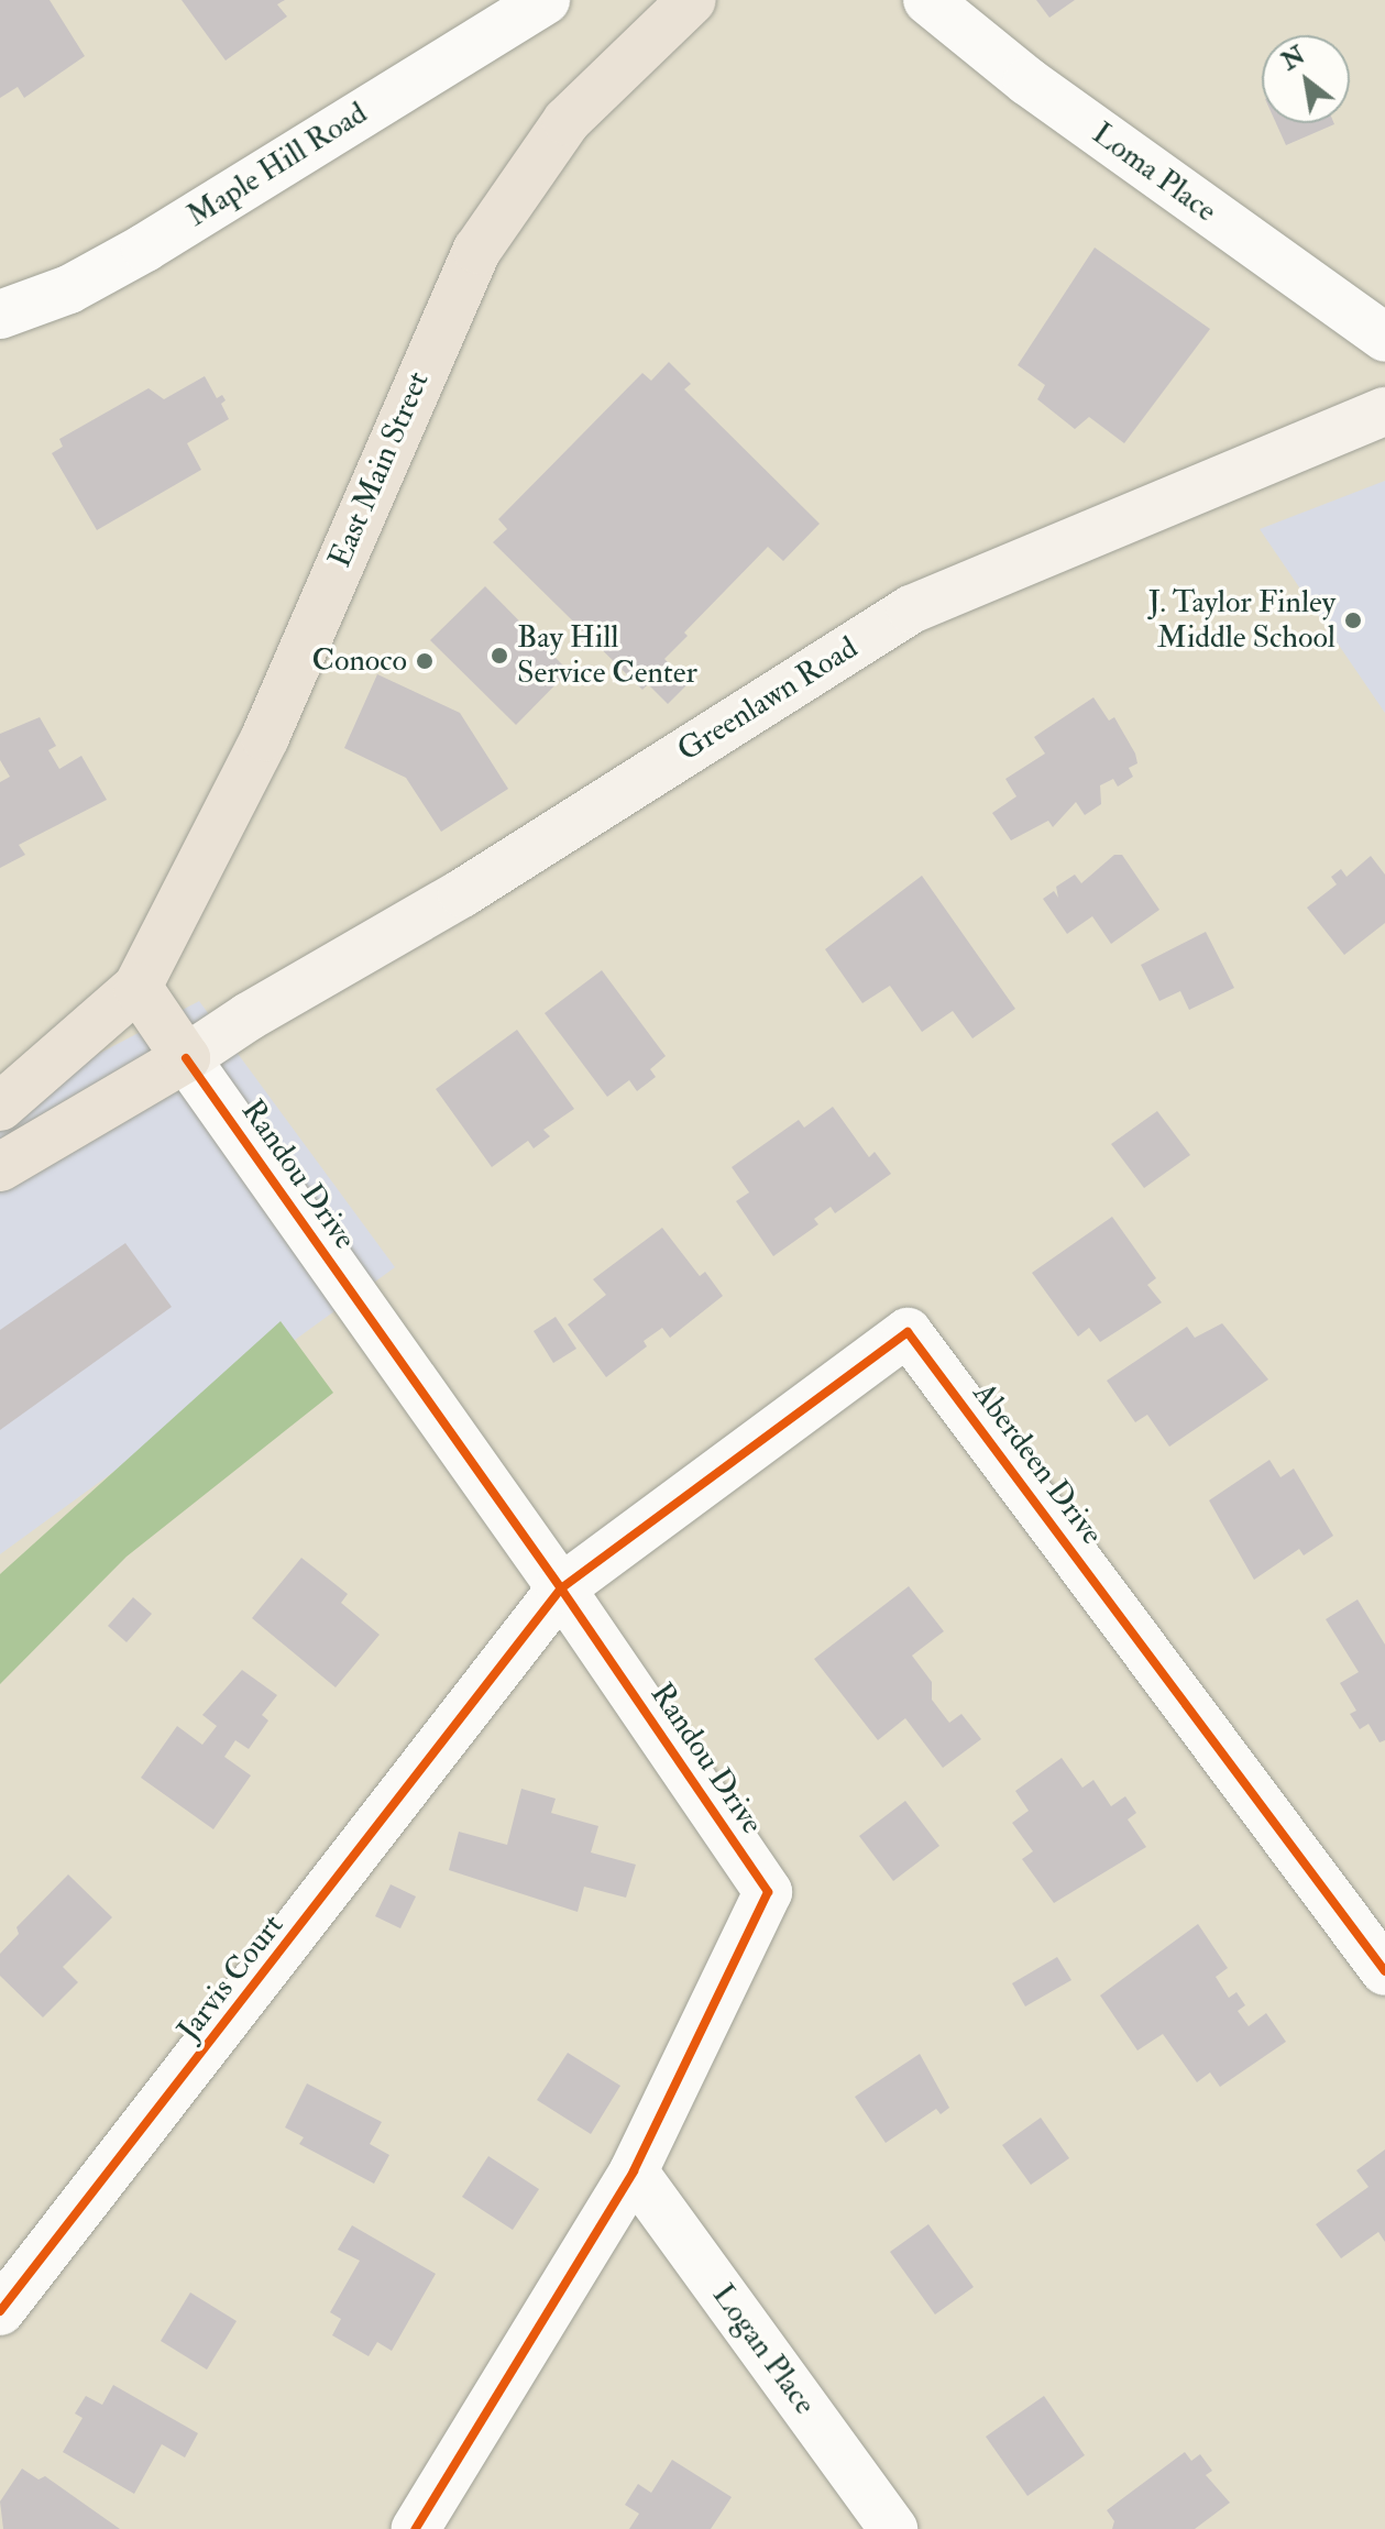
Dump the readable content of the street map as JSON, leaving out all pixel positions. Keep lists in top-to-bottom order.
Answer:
{
  "streets": {
    "main road": ["East Main Street", "Greenlawn Road"],
    "street": [
      "Maple Hill Road",
      "Loma Place",
      "Randou Drive",
      "Aberdeen Drive",
      "Jarvis Court",
      "Logan Place"
    ]
  },
  "crossings": [
    ["Greenlawn Road", "Randou Drive"],
    ["Randou Drive", "Aberdeen Drive"],
    ["Randou Drive", "Jarvis Court"],
    ["Randou Drive", "Logan Place"],
    ["Aberdeen Drive", "Jarvis Court"]
  ],
  "places": ["J. Taylor Finley Middle School", "Bay Hill Service Center", "Conoco"],
  "north": "top left"
}
